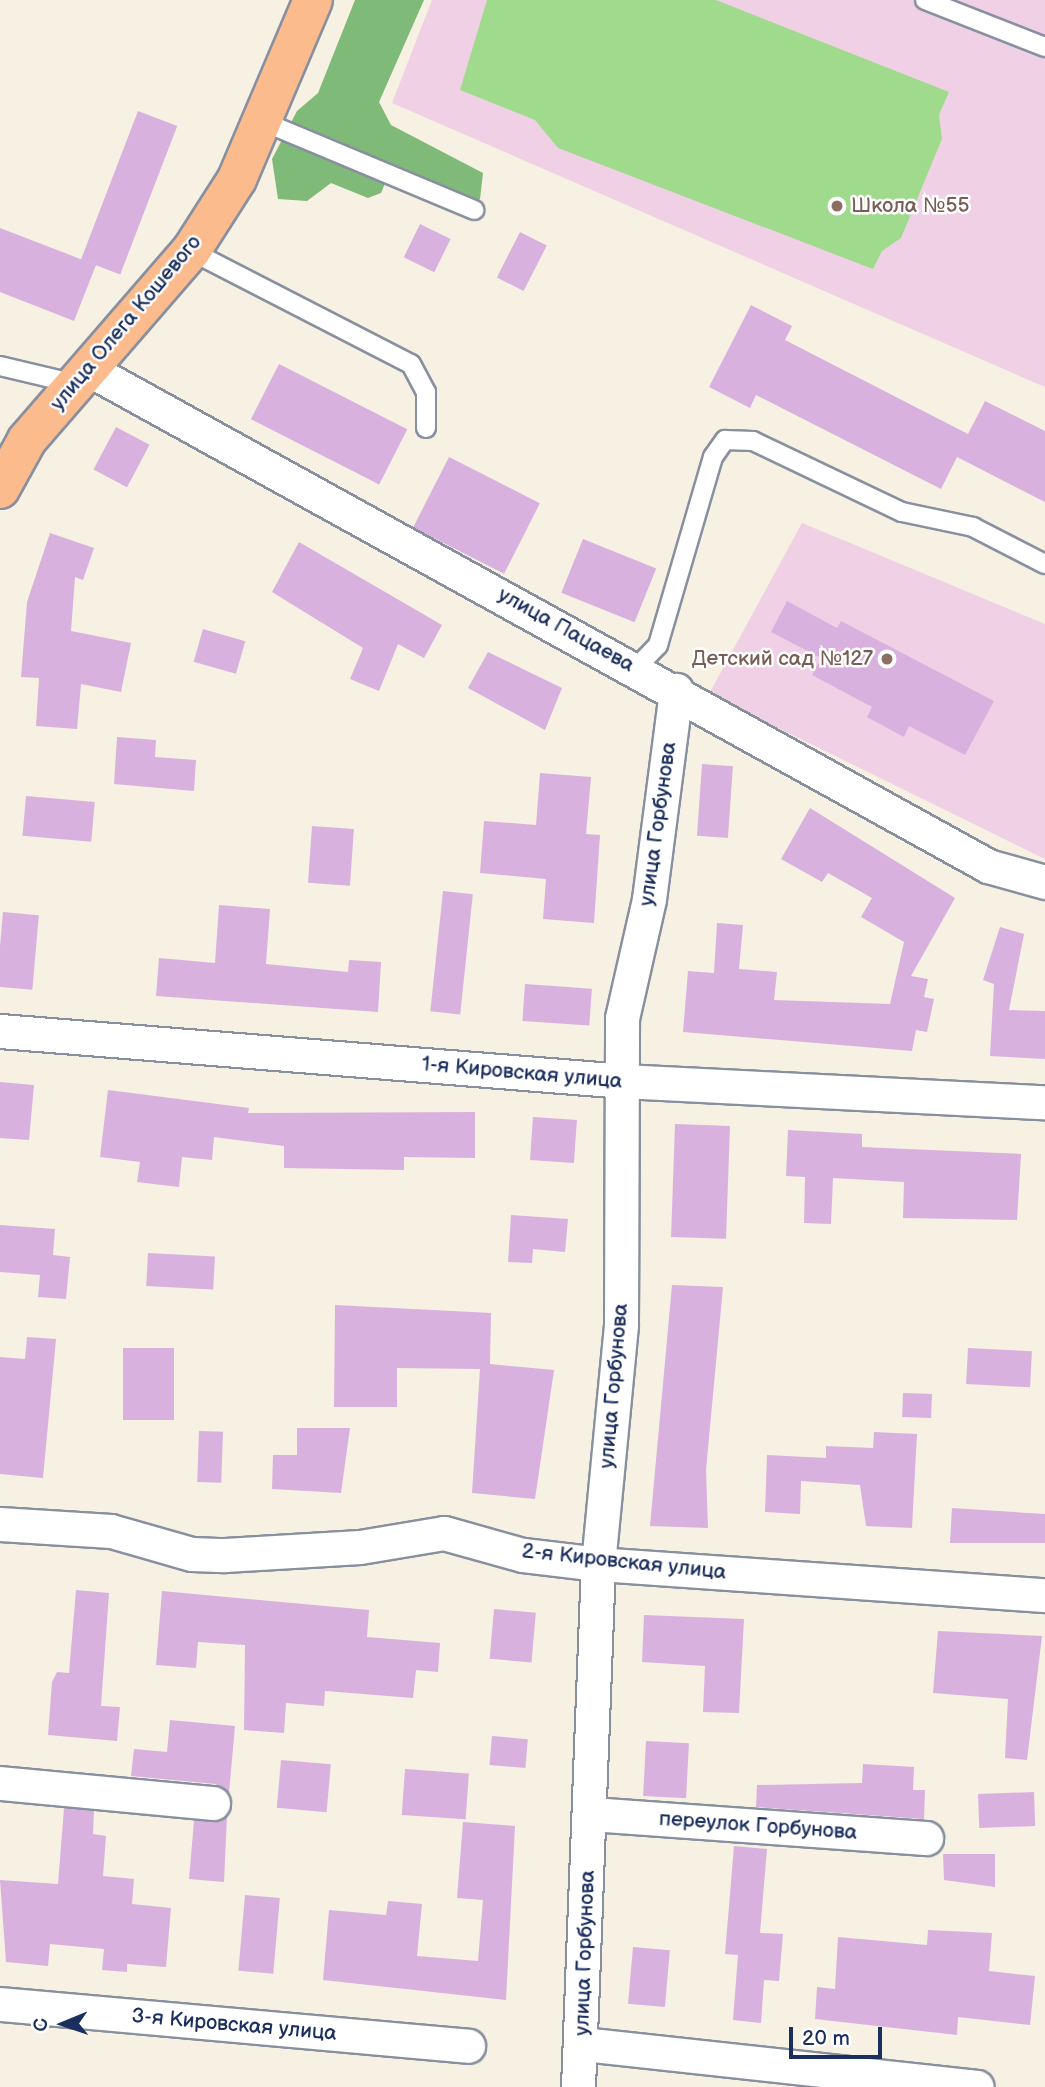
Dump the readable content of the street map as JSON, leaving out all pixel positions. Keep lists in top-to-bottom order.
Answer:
{
  "streets": {
    "main road": ["улица Олега Кошевого"],
    "street": [
      "улица Пацаева",
      "улица Горбунова",
      "1-я Кировская улица",
      "2-я Кировская улица",
      "переулок Горбунова",
      "3-я Кировская улица"
    ]
  },
  "crossings": [
    ["улица Олега Кошевого", "улица Пацаева"],
    ["улица Пацаева", "улица Горбунова"],
    ["улица Горбунова", "1-я Кировская улица"],
    ["улица Горбунова", "2-я Кировская улица"],
    ["улица Горбунова", "переулок Горбунова"]
  ],
  "places": ["Школа №55", "Детский сад №127"],
  "scale_bar": "20 m",
  "north": "left"
}
